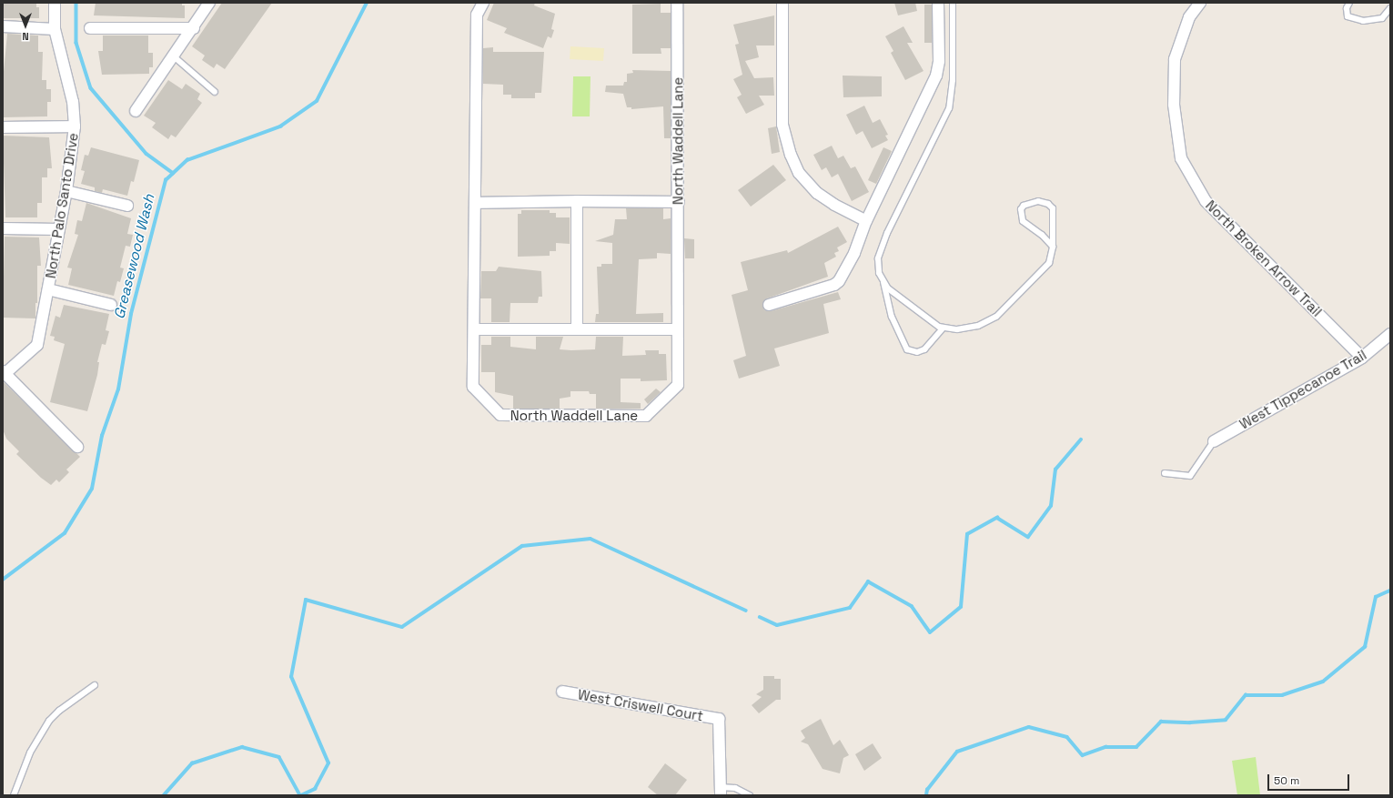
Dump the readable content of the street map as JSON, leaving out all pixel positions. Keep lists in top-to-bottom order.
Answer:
{
  "streets": {
    "street": [
      "North Waddell Lane",
      "North Palo Santo Drive",
      "North Broken Arrow Trail",
      "West Tippecanoe Trail",
      "West Criswell Court"
    ]
  },
  "crossings": [
    ["North Broken Arrow Trail", "West Tippecanoe Trail"]
  ],
  "water": ["Greasewood Wash"],
  "scale_bar": "50 m",
  "north": "bottom"
}
